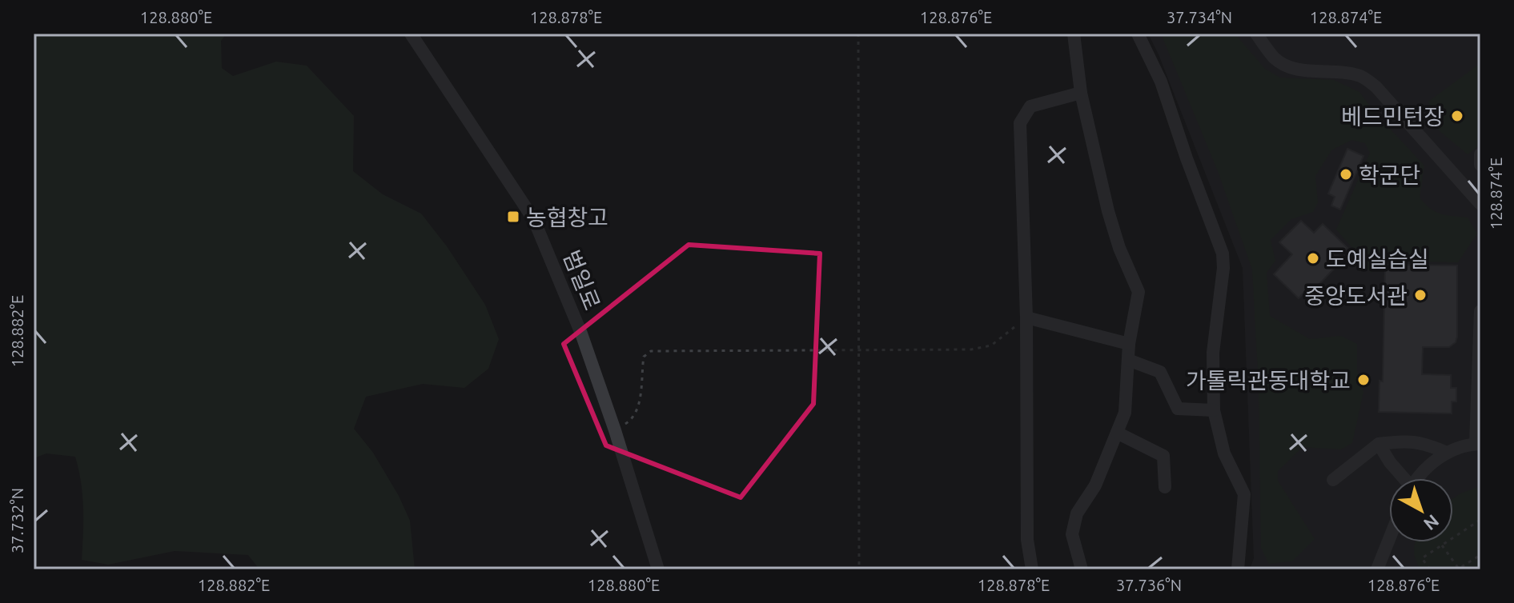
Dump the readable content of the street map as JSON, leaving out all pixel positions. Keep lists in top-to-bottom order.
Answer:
{
  "streets": {
    "street": ["범일로"]
  },
  "places": {
    "other": [
      "베드민턴장",
      "학군단",
      "도예실습실",
      "중앙도서관",
      "가톨릭관동대학교"
    ],
    "transit": ["농협창고"]
  },
  "north": "bottom right",
  "coordinates": [
    "128.880°E",
    "128.878°E",
    "128.876°E",
    "37.734°N",
    "128.874°E",
    "128.882°E",
    "37.732°N",
    "37.736°N"
  ]
}
